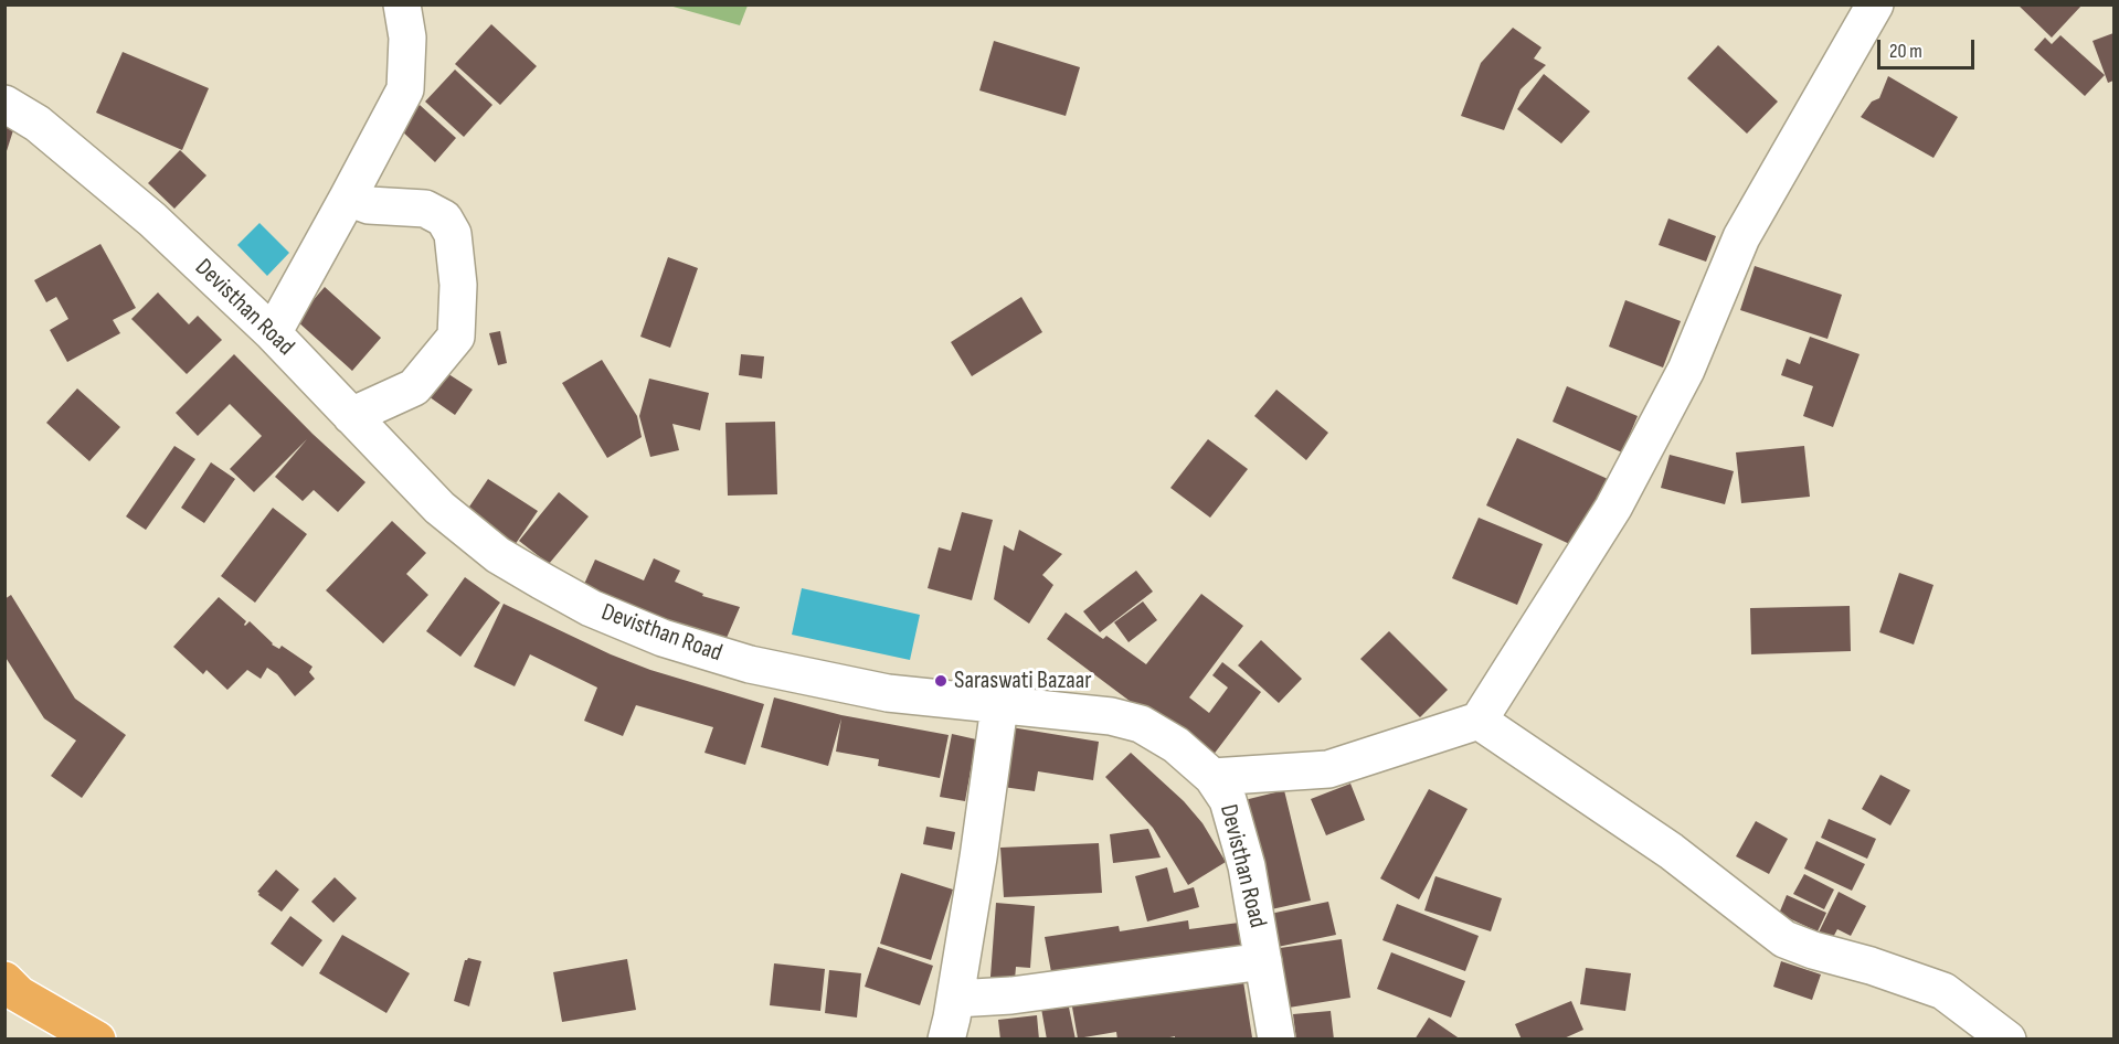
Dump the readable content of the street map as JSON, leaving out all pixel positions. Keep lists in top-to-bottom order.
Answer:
{
  "streets": {
    "street": ["Devisthan Road"]
  },
  "places": ["Saraswati Bazaar"],
  "scale_bar": "20 m"
}
